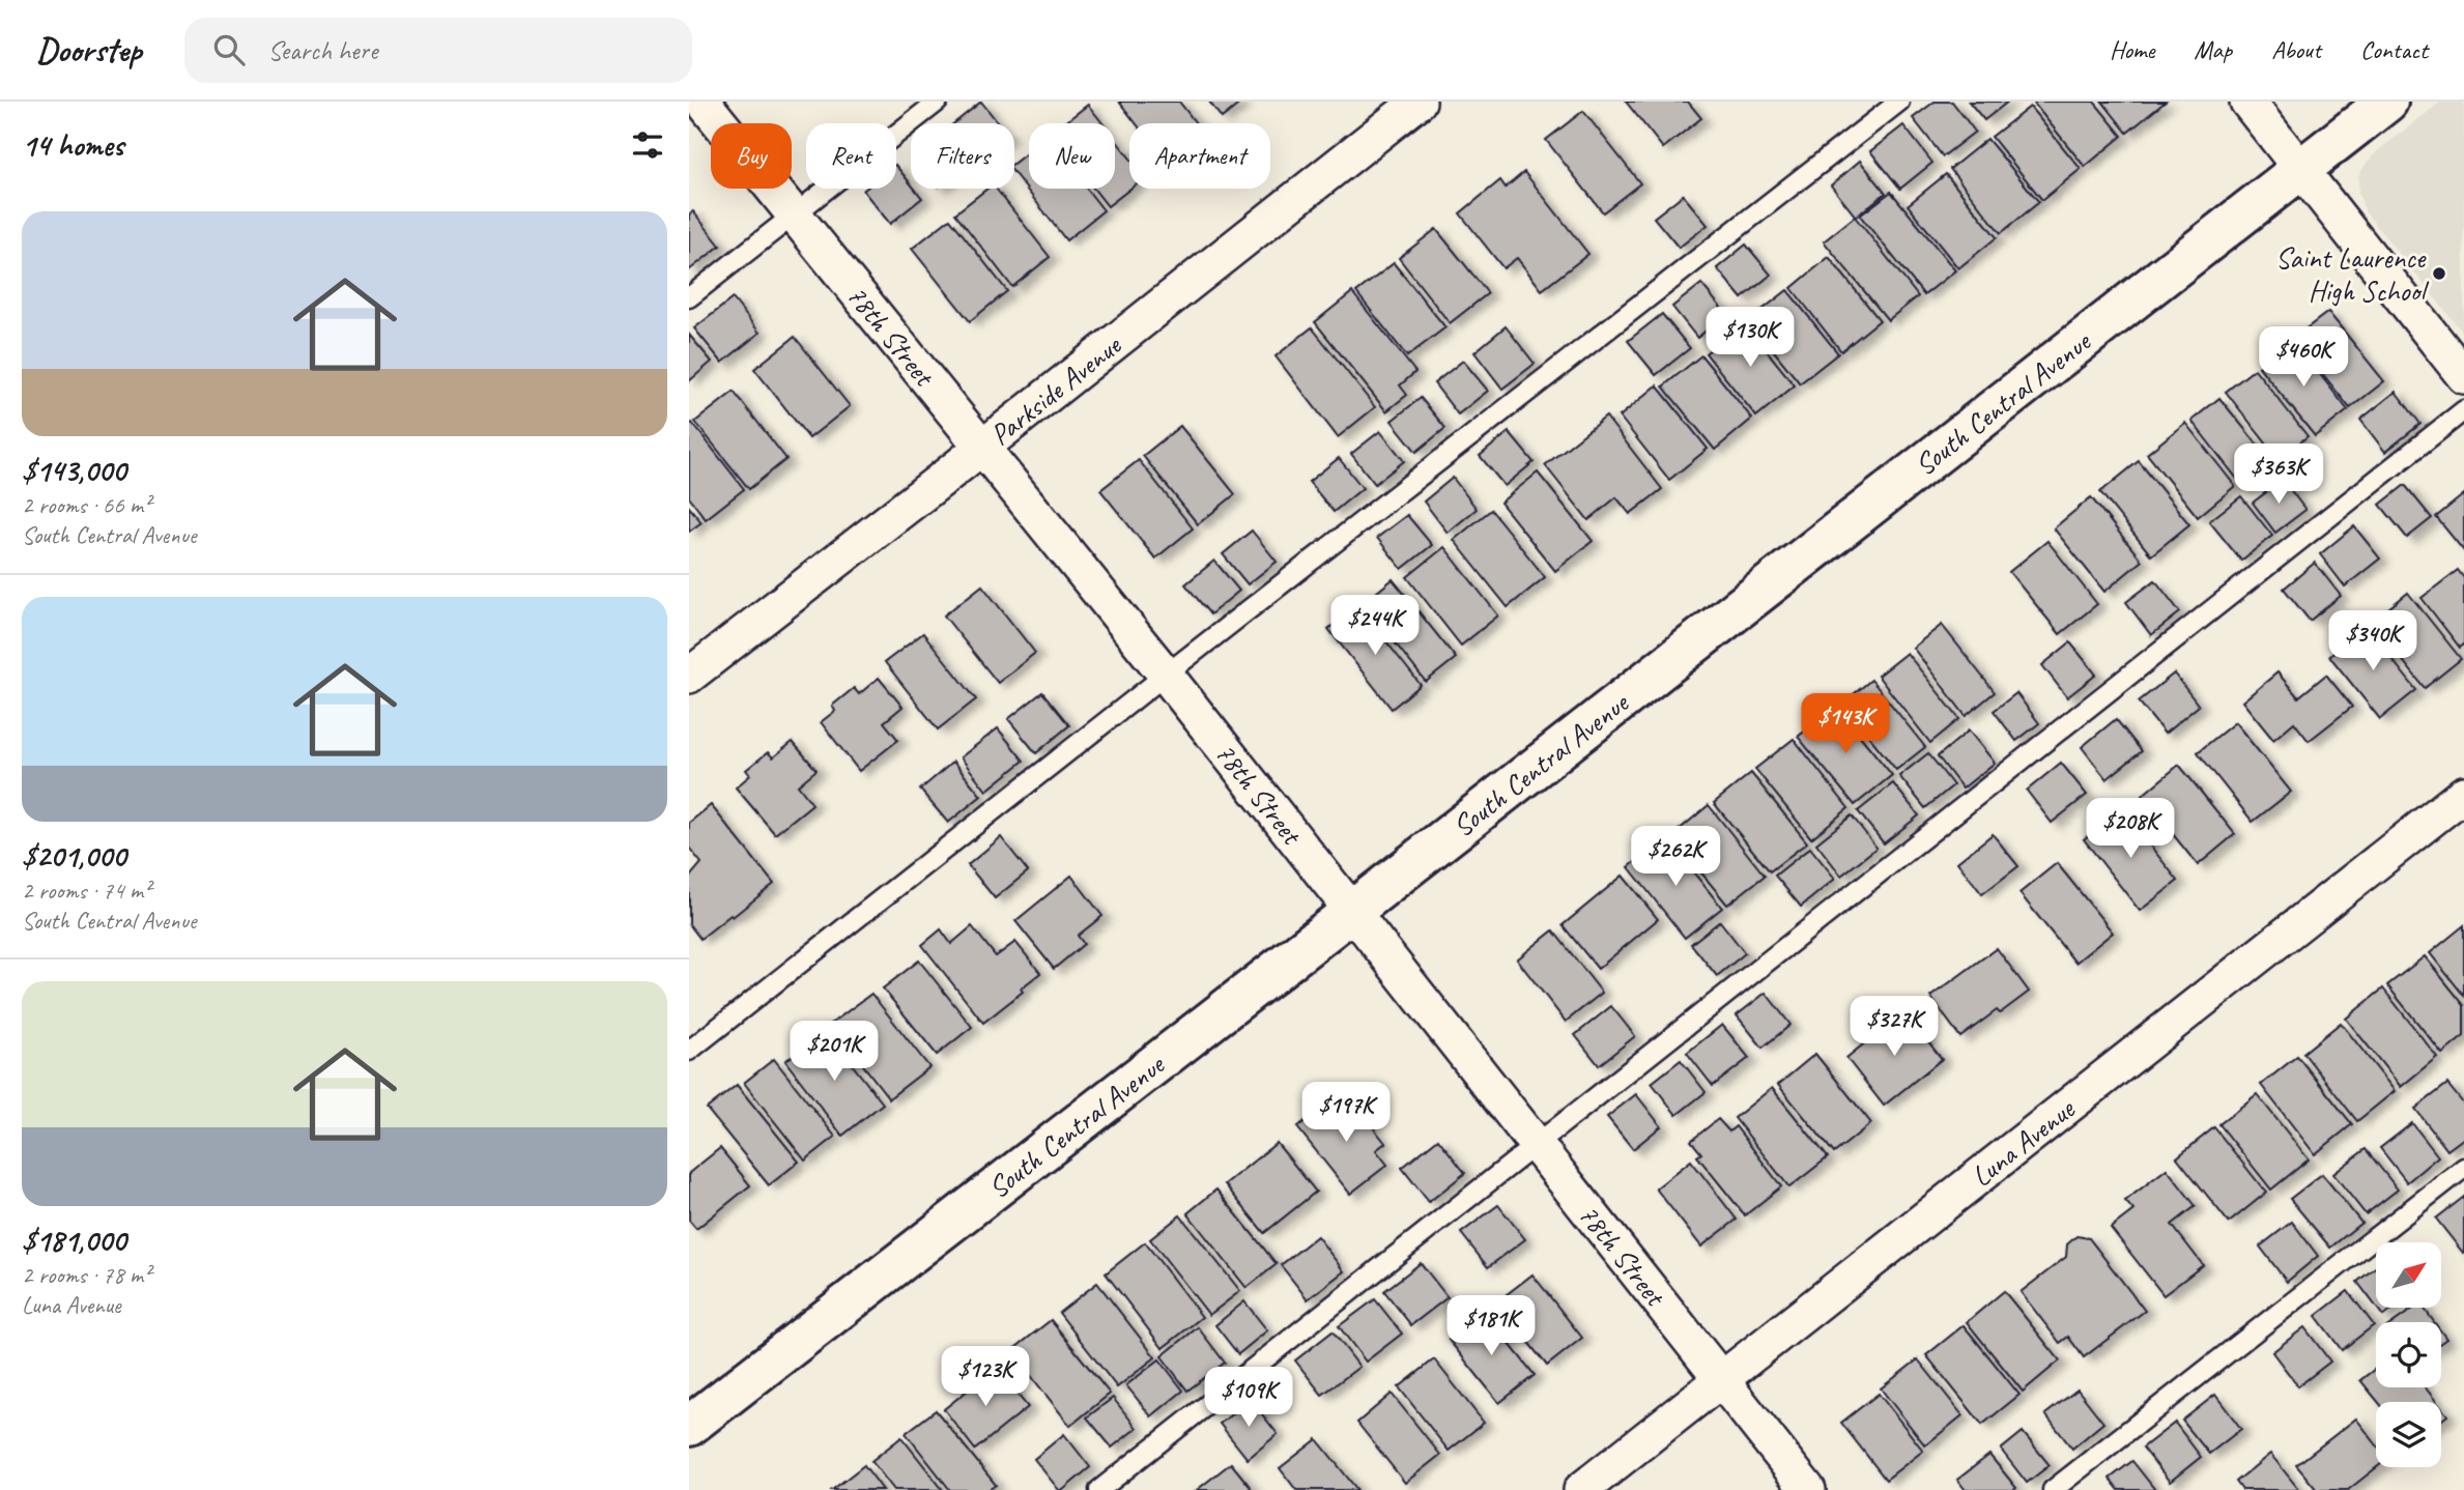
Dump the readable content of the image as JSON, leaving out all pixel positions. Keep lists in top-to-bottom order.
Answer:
{
  "streets": {
    "street": [
      "78th Street",
      "Parkside Avenue",
      "South Central Avenue",
      "Luna Avenue"
    ]
  },
  "crossings": [
    ["78th Street", "Parkside Avenue"],
    ["78th Street", "South Central Avenue"],
    ["78th Street", "Luna Avenue"]
  ],
  "places": ["Saint Laurence High School"],
  "north": "top right",
  "page": {
    "header": "Doorstep",
    "search": "Search here",
    "nav": [
      "Home",
      "Map",
      "About",
      "Contact"
    ],
    "heading": "14 homes",
    "chip": [
      "Buy",
      "Rent",
      "Filters",
      "New",
      "Apartment"
    ],
    "list": [
      {
        "name": "$143,000",
        "note": "2 rooms · 66 m² · South Central Avenue"
      },
      {
        "name": "$201,000",
        "note": "2 rooms · 74 m² · South Central Avenue"
      },
      {
        "name": "$181,000",
        "note": "2 rooms · 78 m² · Luna Avenue"
      }
    ],
    "price": [
      "$130K",
      "$460K",
      "$363K",
      "$244K",
      "$340K",
      "$143K",
      "$208K",
      "$262K",
      "$327K",
      "$201K",
      "$197K",
      "$181K",
      "$123K",
      "$109K"
    ]
  }
}
